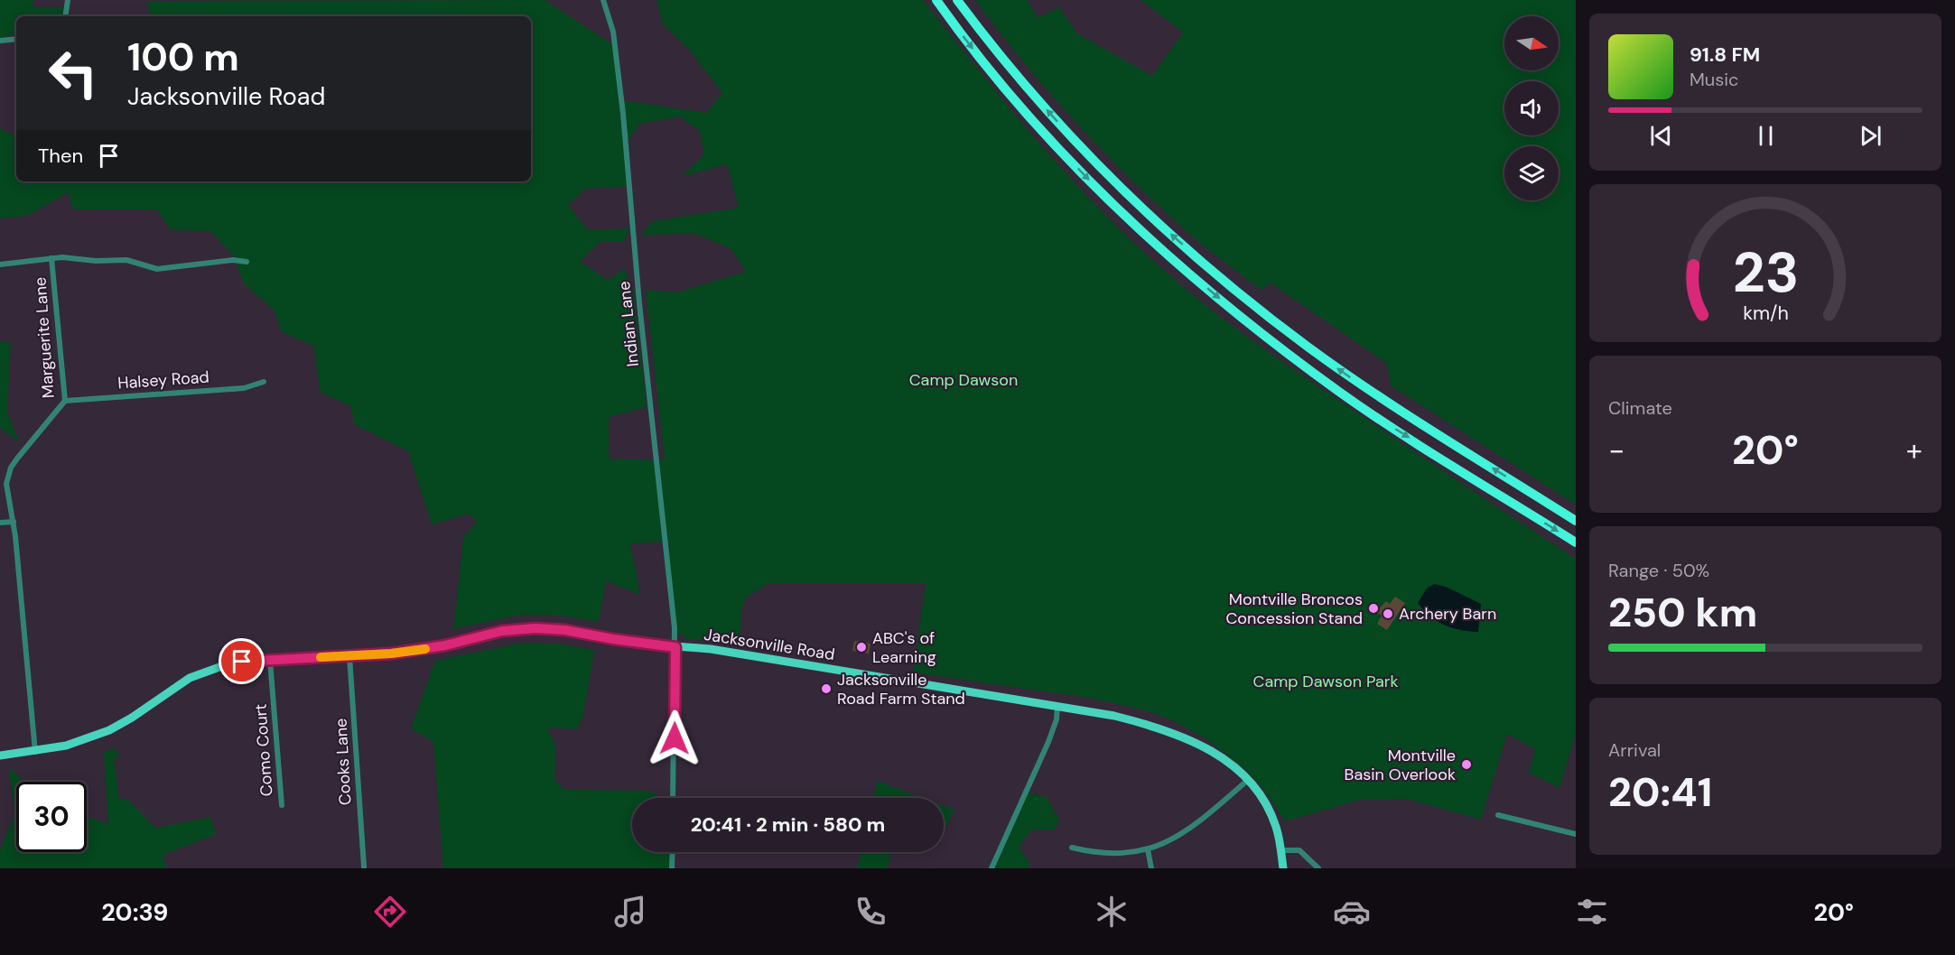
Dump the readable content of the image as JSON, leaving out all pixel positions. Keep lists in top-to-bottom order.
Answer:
{
  "streets": {
    "main road": ["Jacksonville Road"],
    "street": [
      "Indian Lane",
      "Marguerite Lane",
      "Halsey Road",
      "Como Court",
      "Cooks Lane"
    ]
  },
  "crossings": [
    ["Indian Lane", "Jacksonville Road"],
    ["Marguerite Lane", "Halsey Road"],
    ["Marguerite Lane", "Jacksonville Road"],
    ["Jacksonville Road", "Como Court"],
    ["Jacksonville Road", "Cooks Lane"]
  ],
  "parks": ["Camp Dawson", "Camp Dawson Park"],
  "places": [
    "Montville Broncos Concession Stand",
    "Archery Barn",
    "ABC's of Learning",
    "Jacksonville Road Farm Stand",
    "Montville Basin Overlook"
  ],
  "north": "right",
  "page": {
    "turn": ["100 m", "Jacksonville Road"],
    "song": ["91.8 FM", "Music"],
    "then": "Then",
    "tile": [
      "Climate",
      ["Range · 50%", "250 km"],
      ["Arrival", "20:41"]
    ],
    "heat": ["−", "20°", "+"],
    "limit": "30",
    "trip": "20:41 · 2 min · 580 m",
    "tabs": ["20:39", "20°"],
    "gauge": ["23", "km/h"]
  }
}
